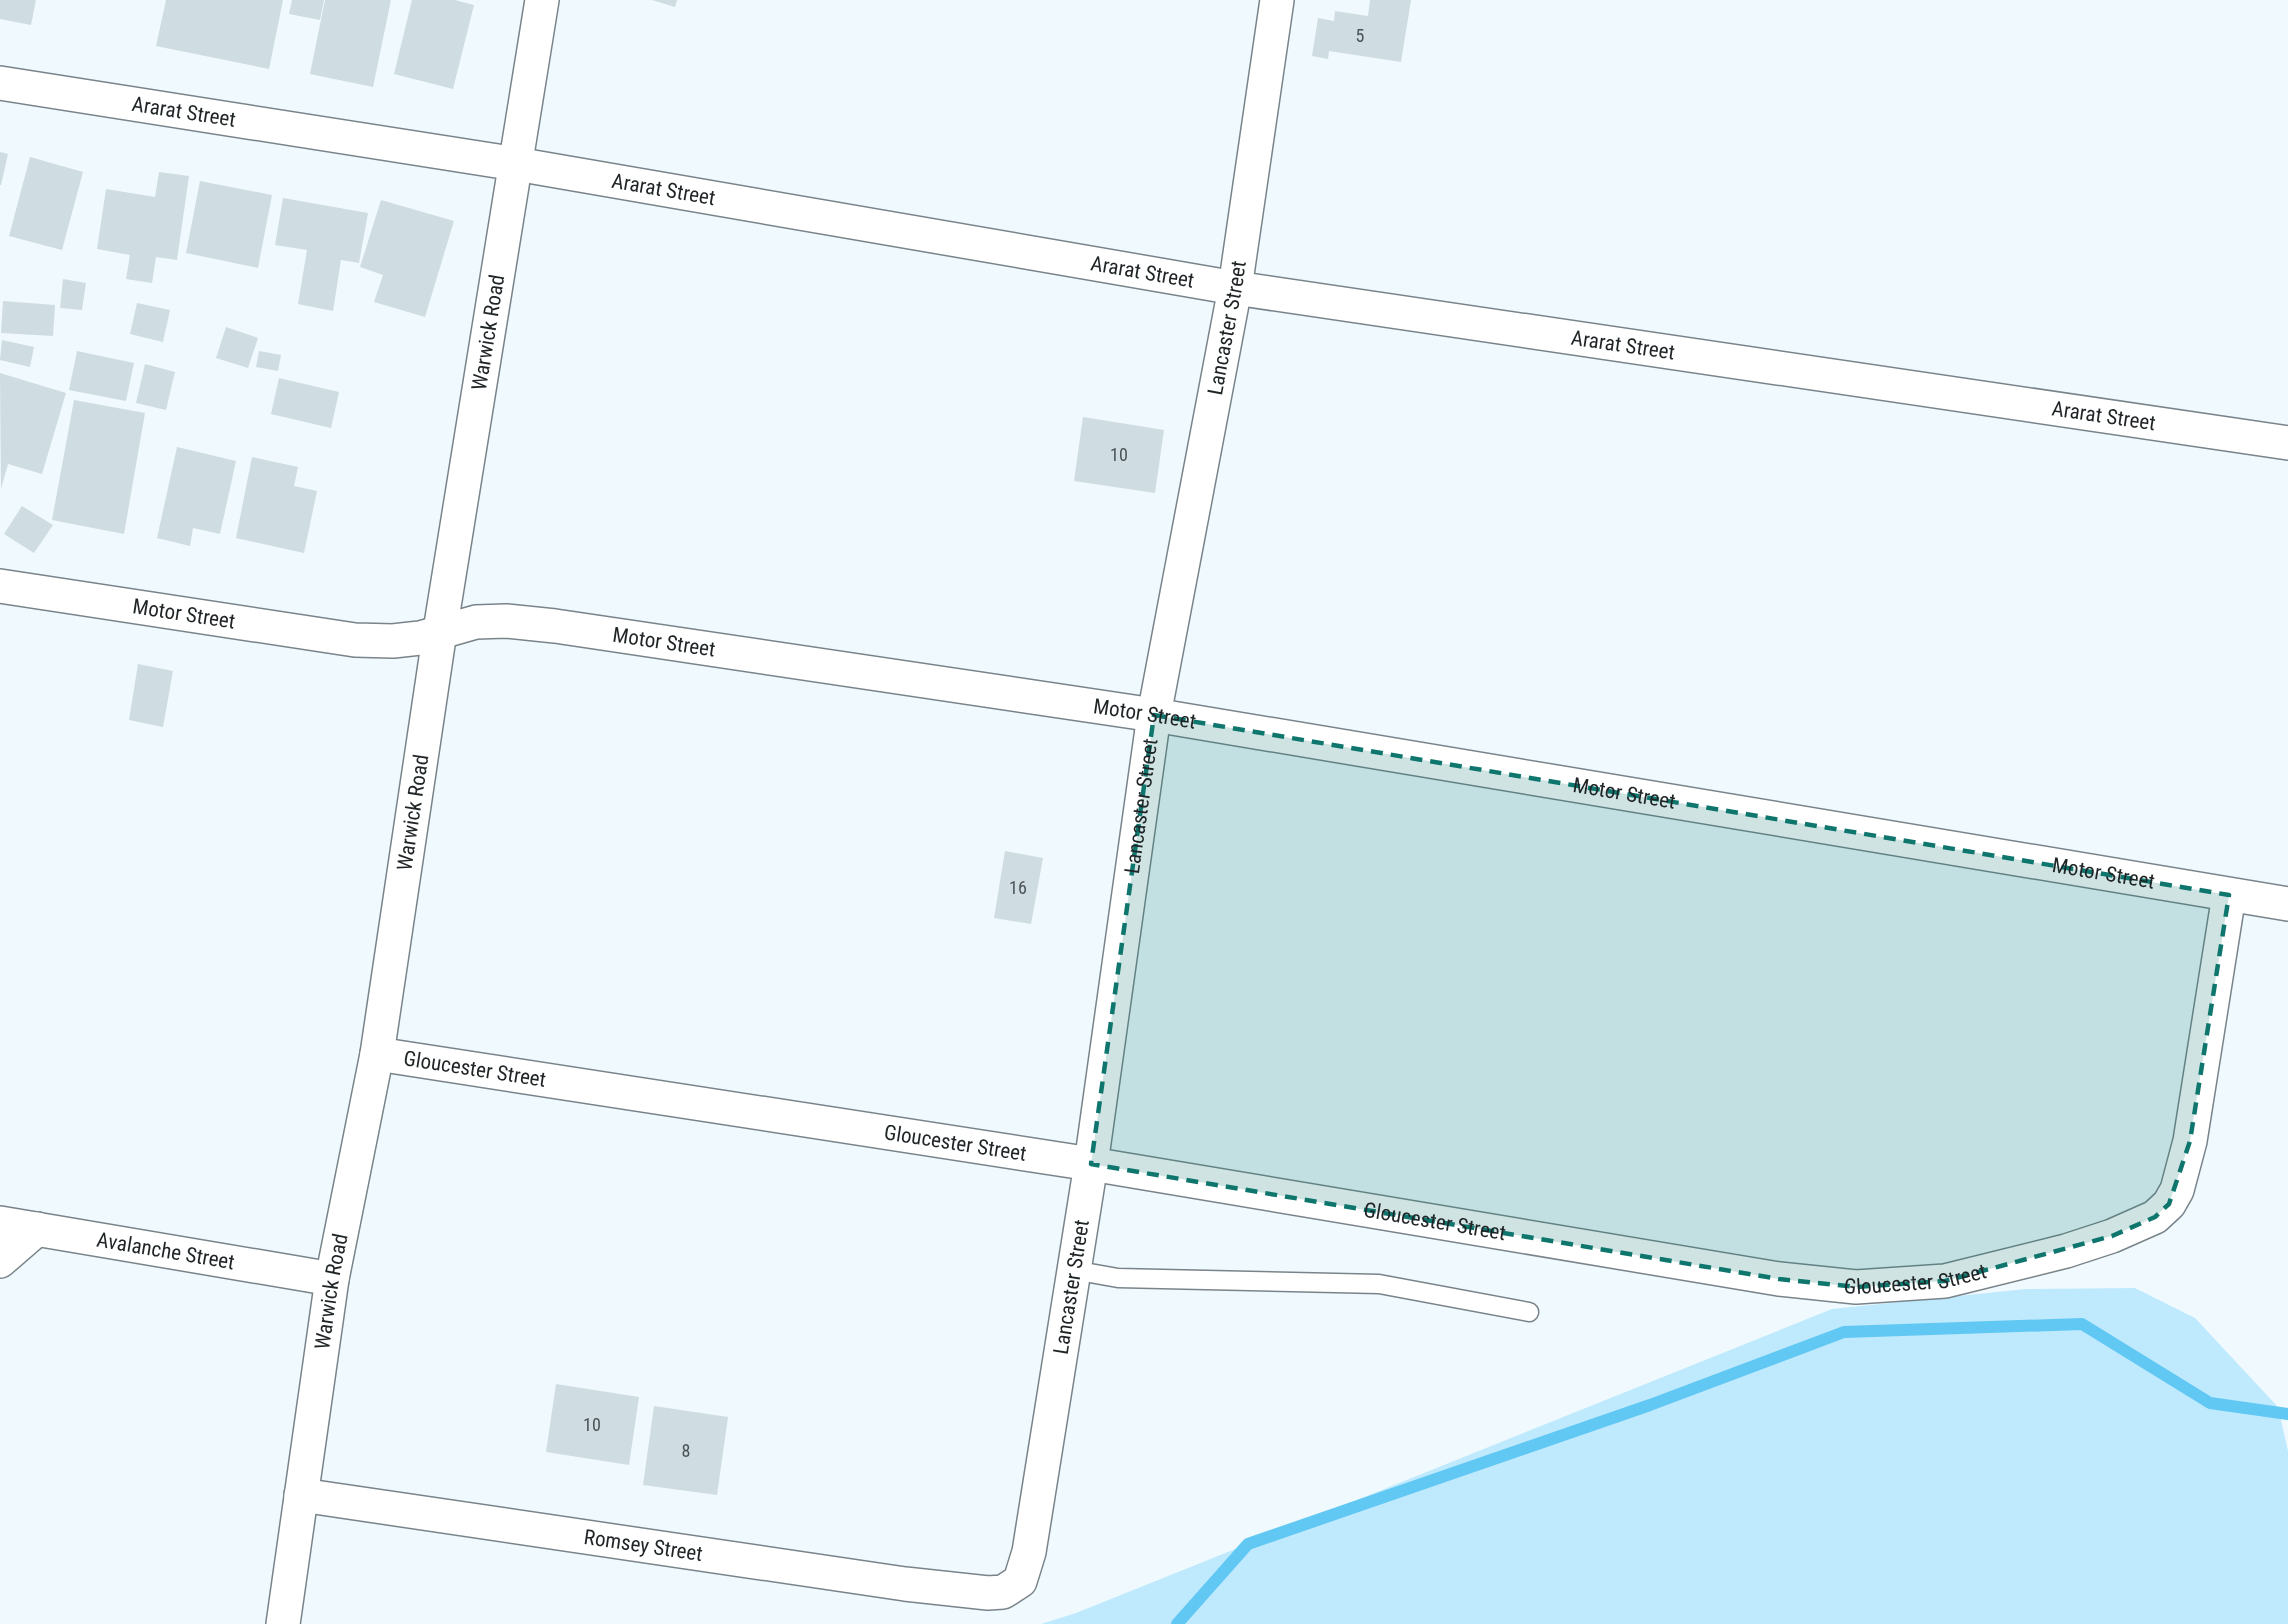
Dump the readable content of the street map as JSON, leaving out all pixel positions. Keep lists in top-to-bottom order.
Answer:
{
  "streets": {
    "street": [
      "Ararat Street",
      "Lancaster Street",
      "Warwick Road",
      "Motor Street",
      "Gloucester Street",
      "Avalanche Street",
      "Romsey Street"
    ]
  },
  "crossings": [
    ["Ararat Street", "Lancaster Street"],
    ["Ararat Street", "Warwick Road"],
    ["Lancaster Street", "Motor Street"],
    ["Lancaster Street", "Gloucester Street"],
    ["Lancaster Street", "Romsey Street"],
    ["Warwick Road", "Motor Street"],
    ["Warwick Road", "Gloucester Street"],
    ["Warwick Road", "Avalanche Street"],
    ["Warwick Road", "Romsey Street"],
    ["Motor Street", "Gloucester Street"]
  ],
  "house_numbers": [
    "5",
    "10",
    "16",
    "10",
    "8"
  ]
}
